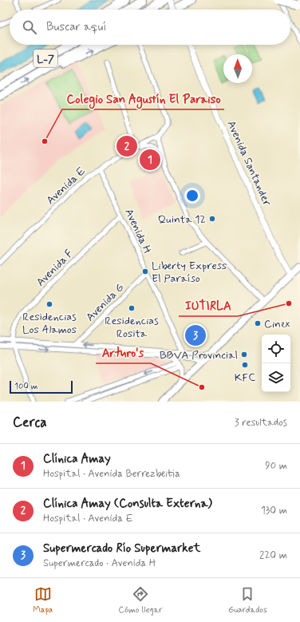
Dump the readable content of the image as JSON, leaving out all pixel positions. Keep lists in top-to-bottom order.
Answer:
{
  "streets": {
    "highway": ["L-7"],
    "street": [
      "Avenida Santander",
      "Avenida E",
      "Avenida H",
      "Avenida F",
      "Avenida G"
    ]
  },
  "crossings": [
    ["Avenida E", "Avenida H"],
    ["Avenida H", "Avenida F"],
    ["Avenida H", "Avenida G"]
  ],
  "places": [
    "Colegio San Agustín El Paraiso",
    "Quinta 12",
    "Liberty Express El Paraíso",
    "IUTIRLA",
    "Residencias Los Alamos",
    "Residencias Rosita",
    "Cinex",
    "BBVA Provincial",
    "KFC",
    "Arturo's"
  ],
  "scale_bar": "100 m",
  "north": "top",
  "page": {
    "search": "Buscar aquí",
    "pins": ["2", "1", "3"],
    "scale": "100 m",
    "heading": ["Cerca", "3 resultados"],
    "list": [
      {
        "mark": "1",
        "name": "Clínica Amay",
        "note": "Hospital · Avenida Berrezbeitia",
        "value": "90 m"
      },
      {
        "mark": "2",
        "name": "Clínica Amay (Consulta Externa)",
        "note": "Hospital · Avenida E",
        "value": "130 m"
      },
      {
        "mark": "3",
        "name": "Supermercado Río Supermarket",
        "note": "Supermercado · Avenida H",
        "value": "220 m"
      }
    ],
    "nav": ["Mapa", "Cómo llegar", "Guardados"]
  }
}
